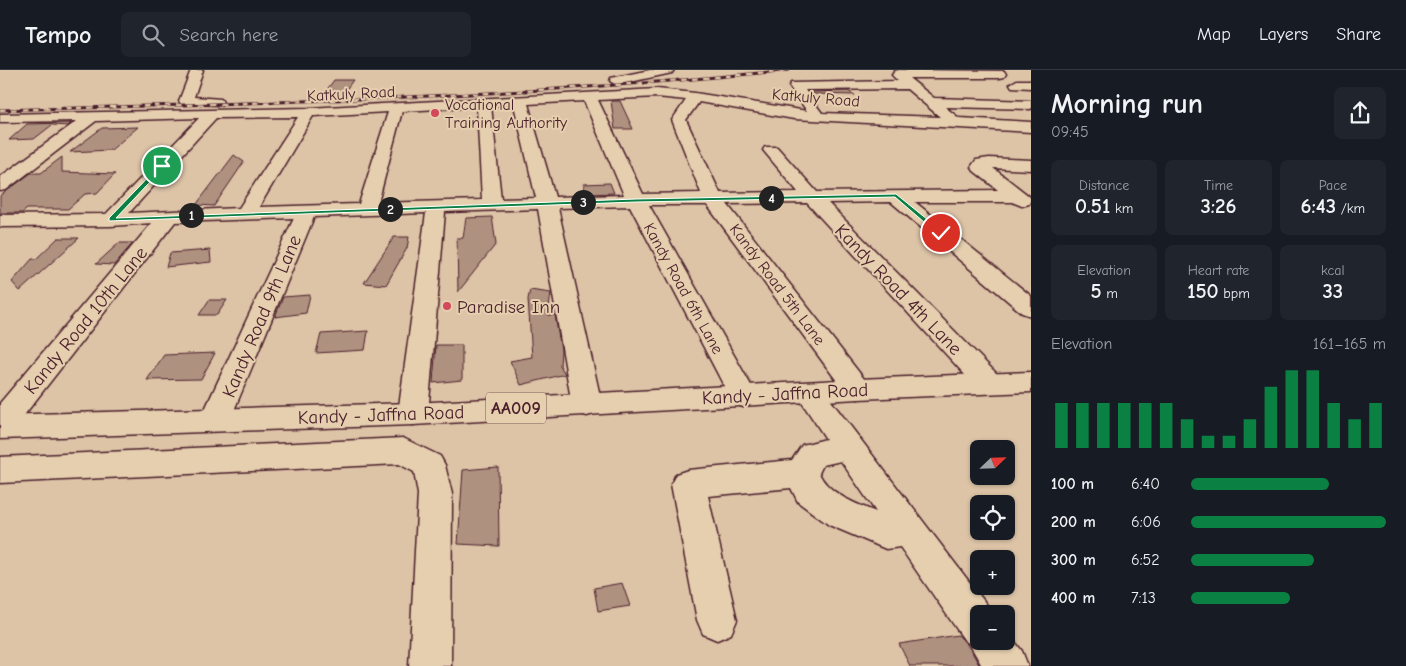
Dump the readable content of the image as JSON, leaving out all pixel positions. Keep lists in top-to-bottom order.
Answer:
{
  "streets": {
    "main road": [
      "Katkuly Road",
      "Kandy Road 5th Lane",
      "Kandy Road 6th Lane",
      "Kandy Road 4th Lane",
      "Kandy Road 9th Lane",
      "Kandy Road 10th Lane",
      "Kandy - Jaffna Road",
      "AA009"
    ]
  },
  "crossings": [
    ["Katkuly Road", "Kandy Road 5th Lane"],
    ["Katkuly Road", "Kandy Road 6th Lane"],
    ["Kandy Road 5th Lane", "Kandy - Jaffna Road"],
    ["Kandy Road 6th Lane", "Kandy - Jaffna Road"],
    ["Kandy Road 4th Lane", "Kandy - Jaffna Road"],
    ["Kandy Road 9th Lane", "Kandy - Jaffna Road"],
    ["Kandy Road 10th Lane", "Kandy - Jaffna Road"]
  ],
  "places": ["Vocational Training Authority", "Paradise Inn"],
  "north": "top right",
  "page": {
    "header": "Tempo",
    "search": "Search here",
    "nav": ["Map", "Layers", "Share"],
    "heading": ["Morning run", "09:45"],
    "stats": [
      ["Distance", "0.51 km"],
      ["Time", "3:26"],
      ["Pace", "6:43 /km"],
      ["Elevation", "5 m"],
      ["Heart rate", "150 bpm"],
      ["kcal", "33"]
    ],
    "pins": [
      "4",
      "3",
      "2",
      "1"
    ],
    "chart": ["Elevation", "161–165 m"],
    "map_buttons": ["+", "−"],
    "list": [
      {
        "name": "100 m",
        "note": "6:40"
      },
      {
        "name": "200 m",
        "note": "6:06"
      },
      {
        "name": "300 m",
        "note": "6:52"
      },
      {
        "name": "400 m",
        "note": "7:13"
      }
    ]
  }
}
